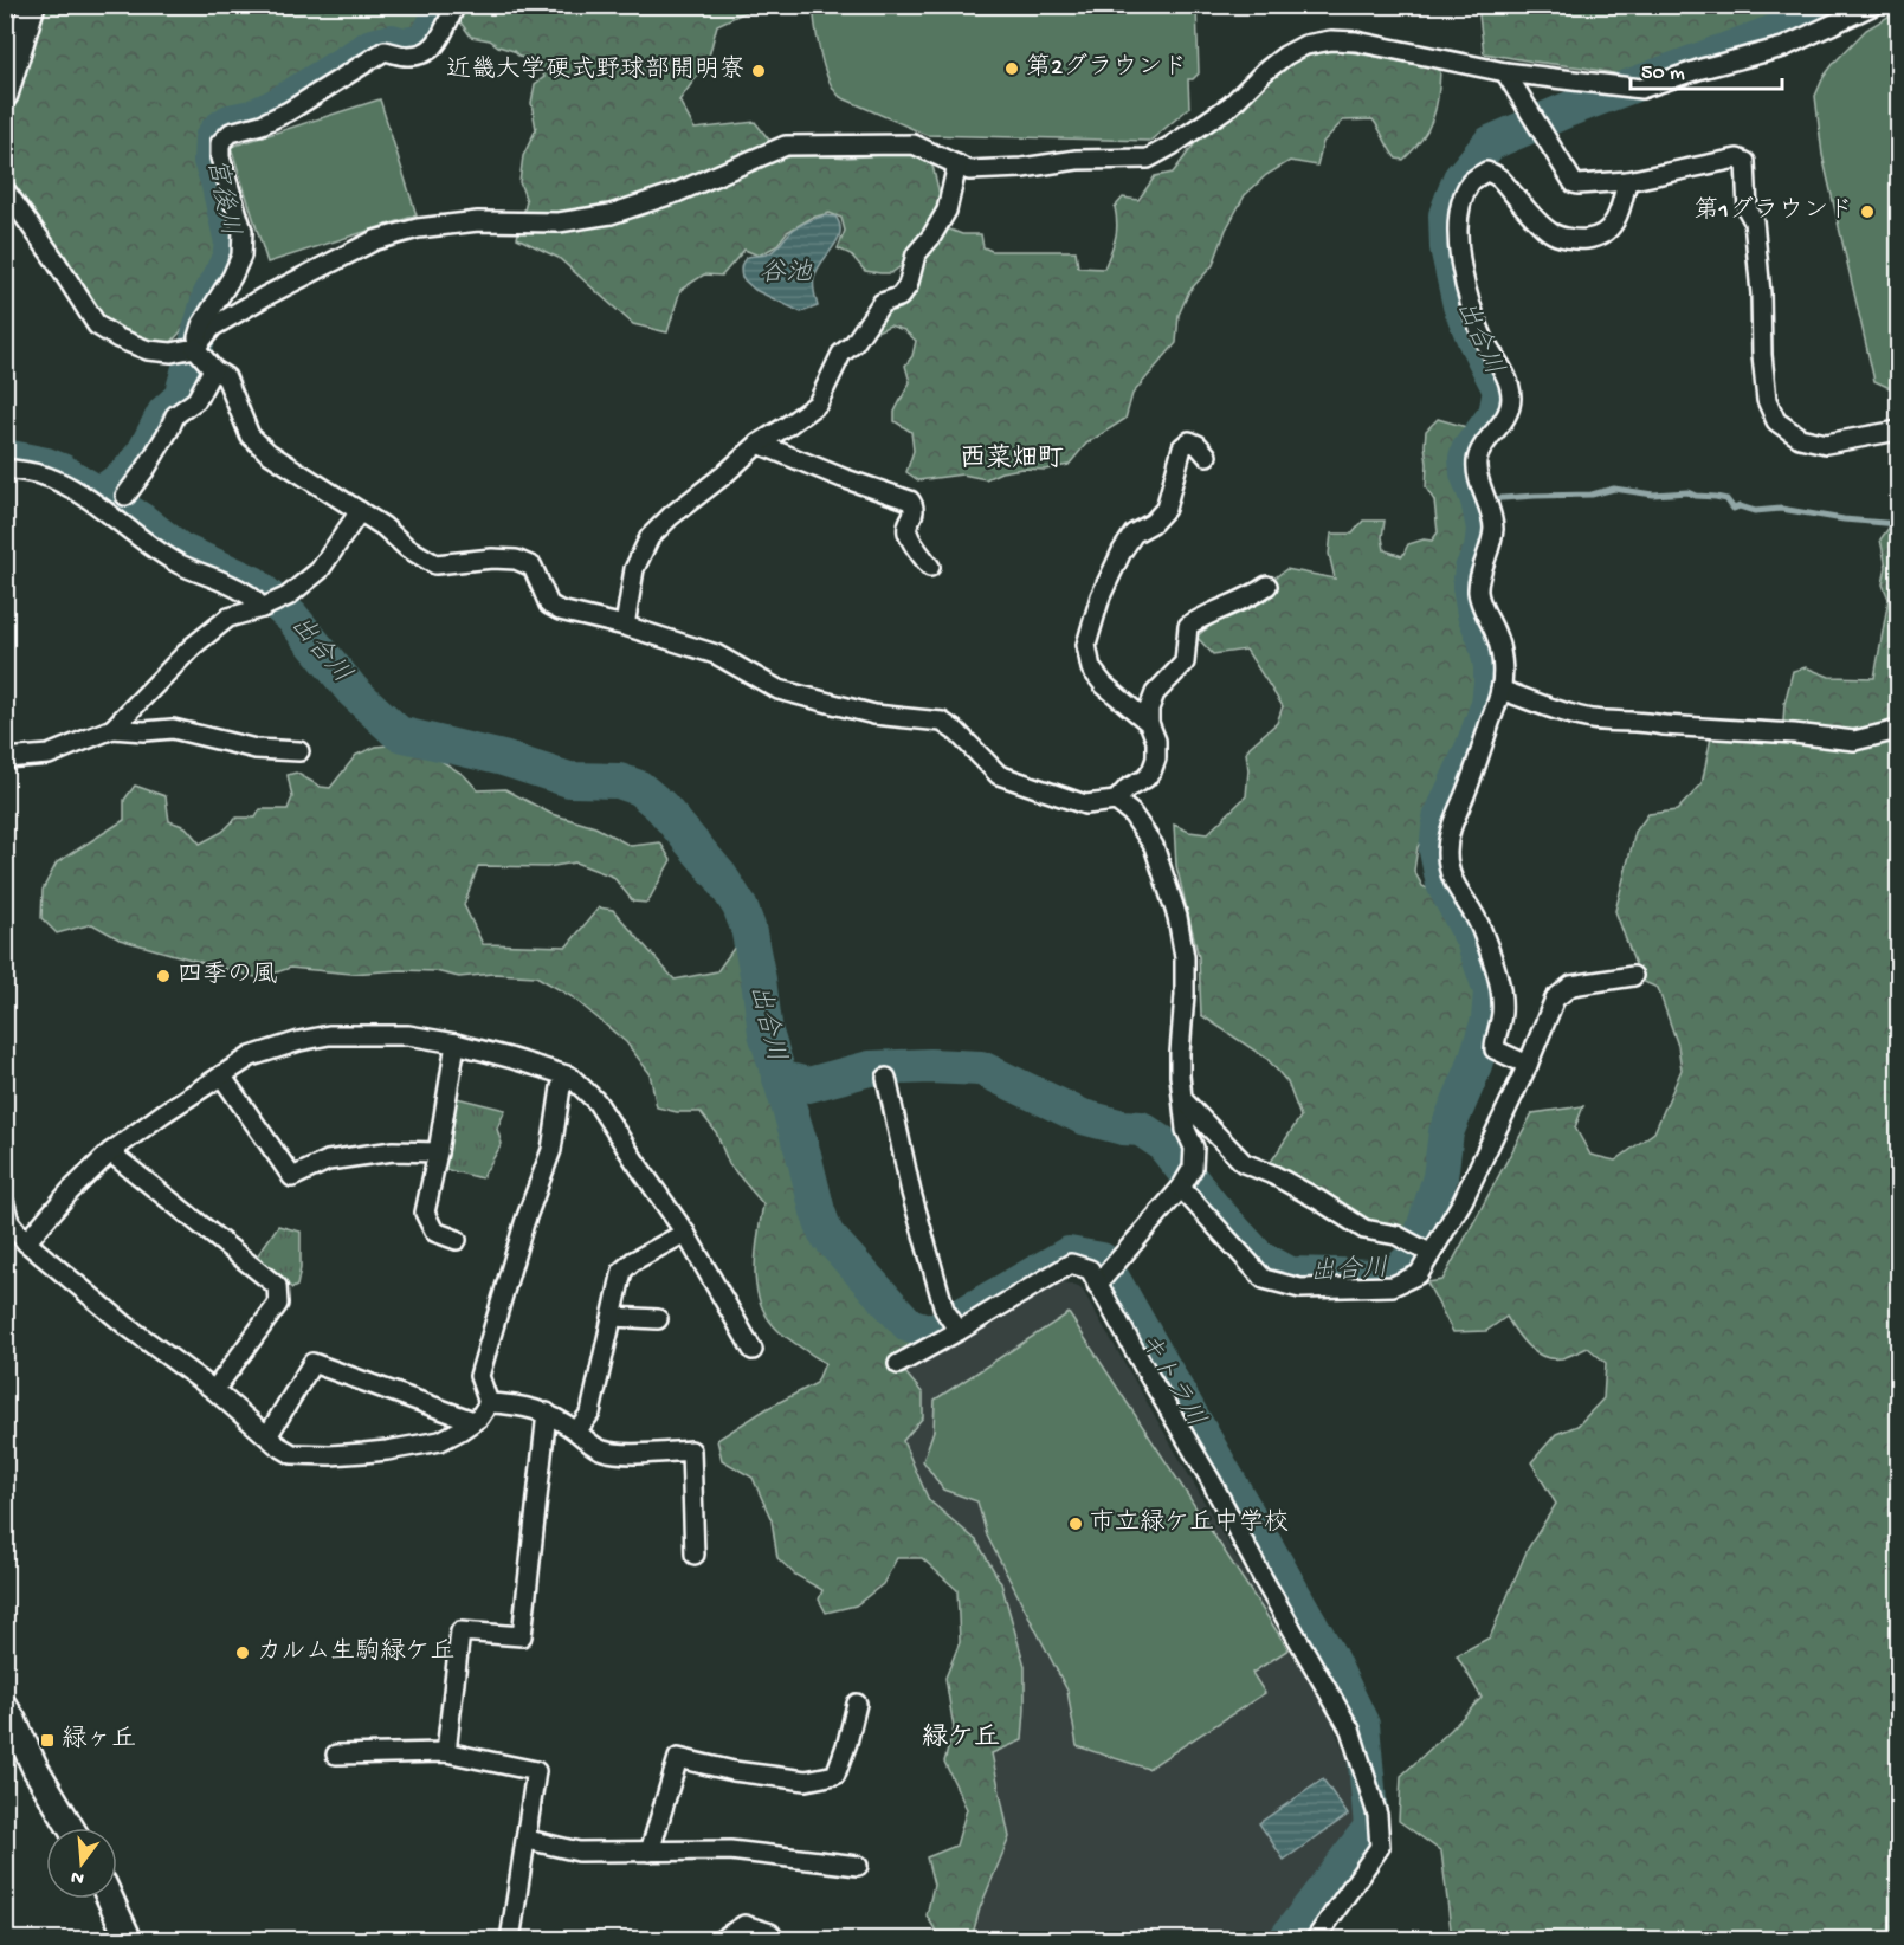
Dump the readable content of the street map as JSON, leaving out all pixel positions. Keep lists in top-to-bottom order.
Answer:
{
  "districts": ["西菜畑町", "緑ケ丘"],
  "water": [
    "宮後川",
    "谷池",
    "出合川",
    "キトラ川"
  ],
  "places": {
    "other": [
      "第2グラウンド",
      "近畿大学硬式野球部開明寮",
      "第1グラウンド",
      "四季の風",
      "市立緑ケ丘中学校",
      "カルム生駒緑ケ丘"
    ],
    "transit": ["緑ヶ丘"]
  },
  "scale_bar": "50 m",
  "north": "bottom"
}
